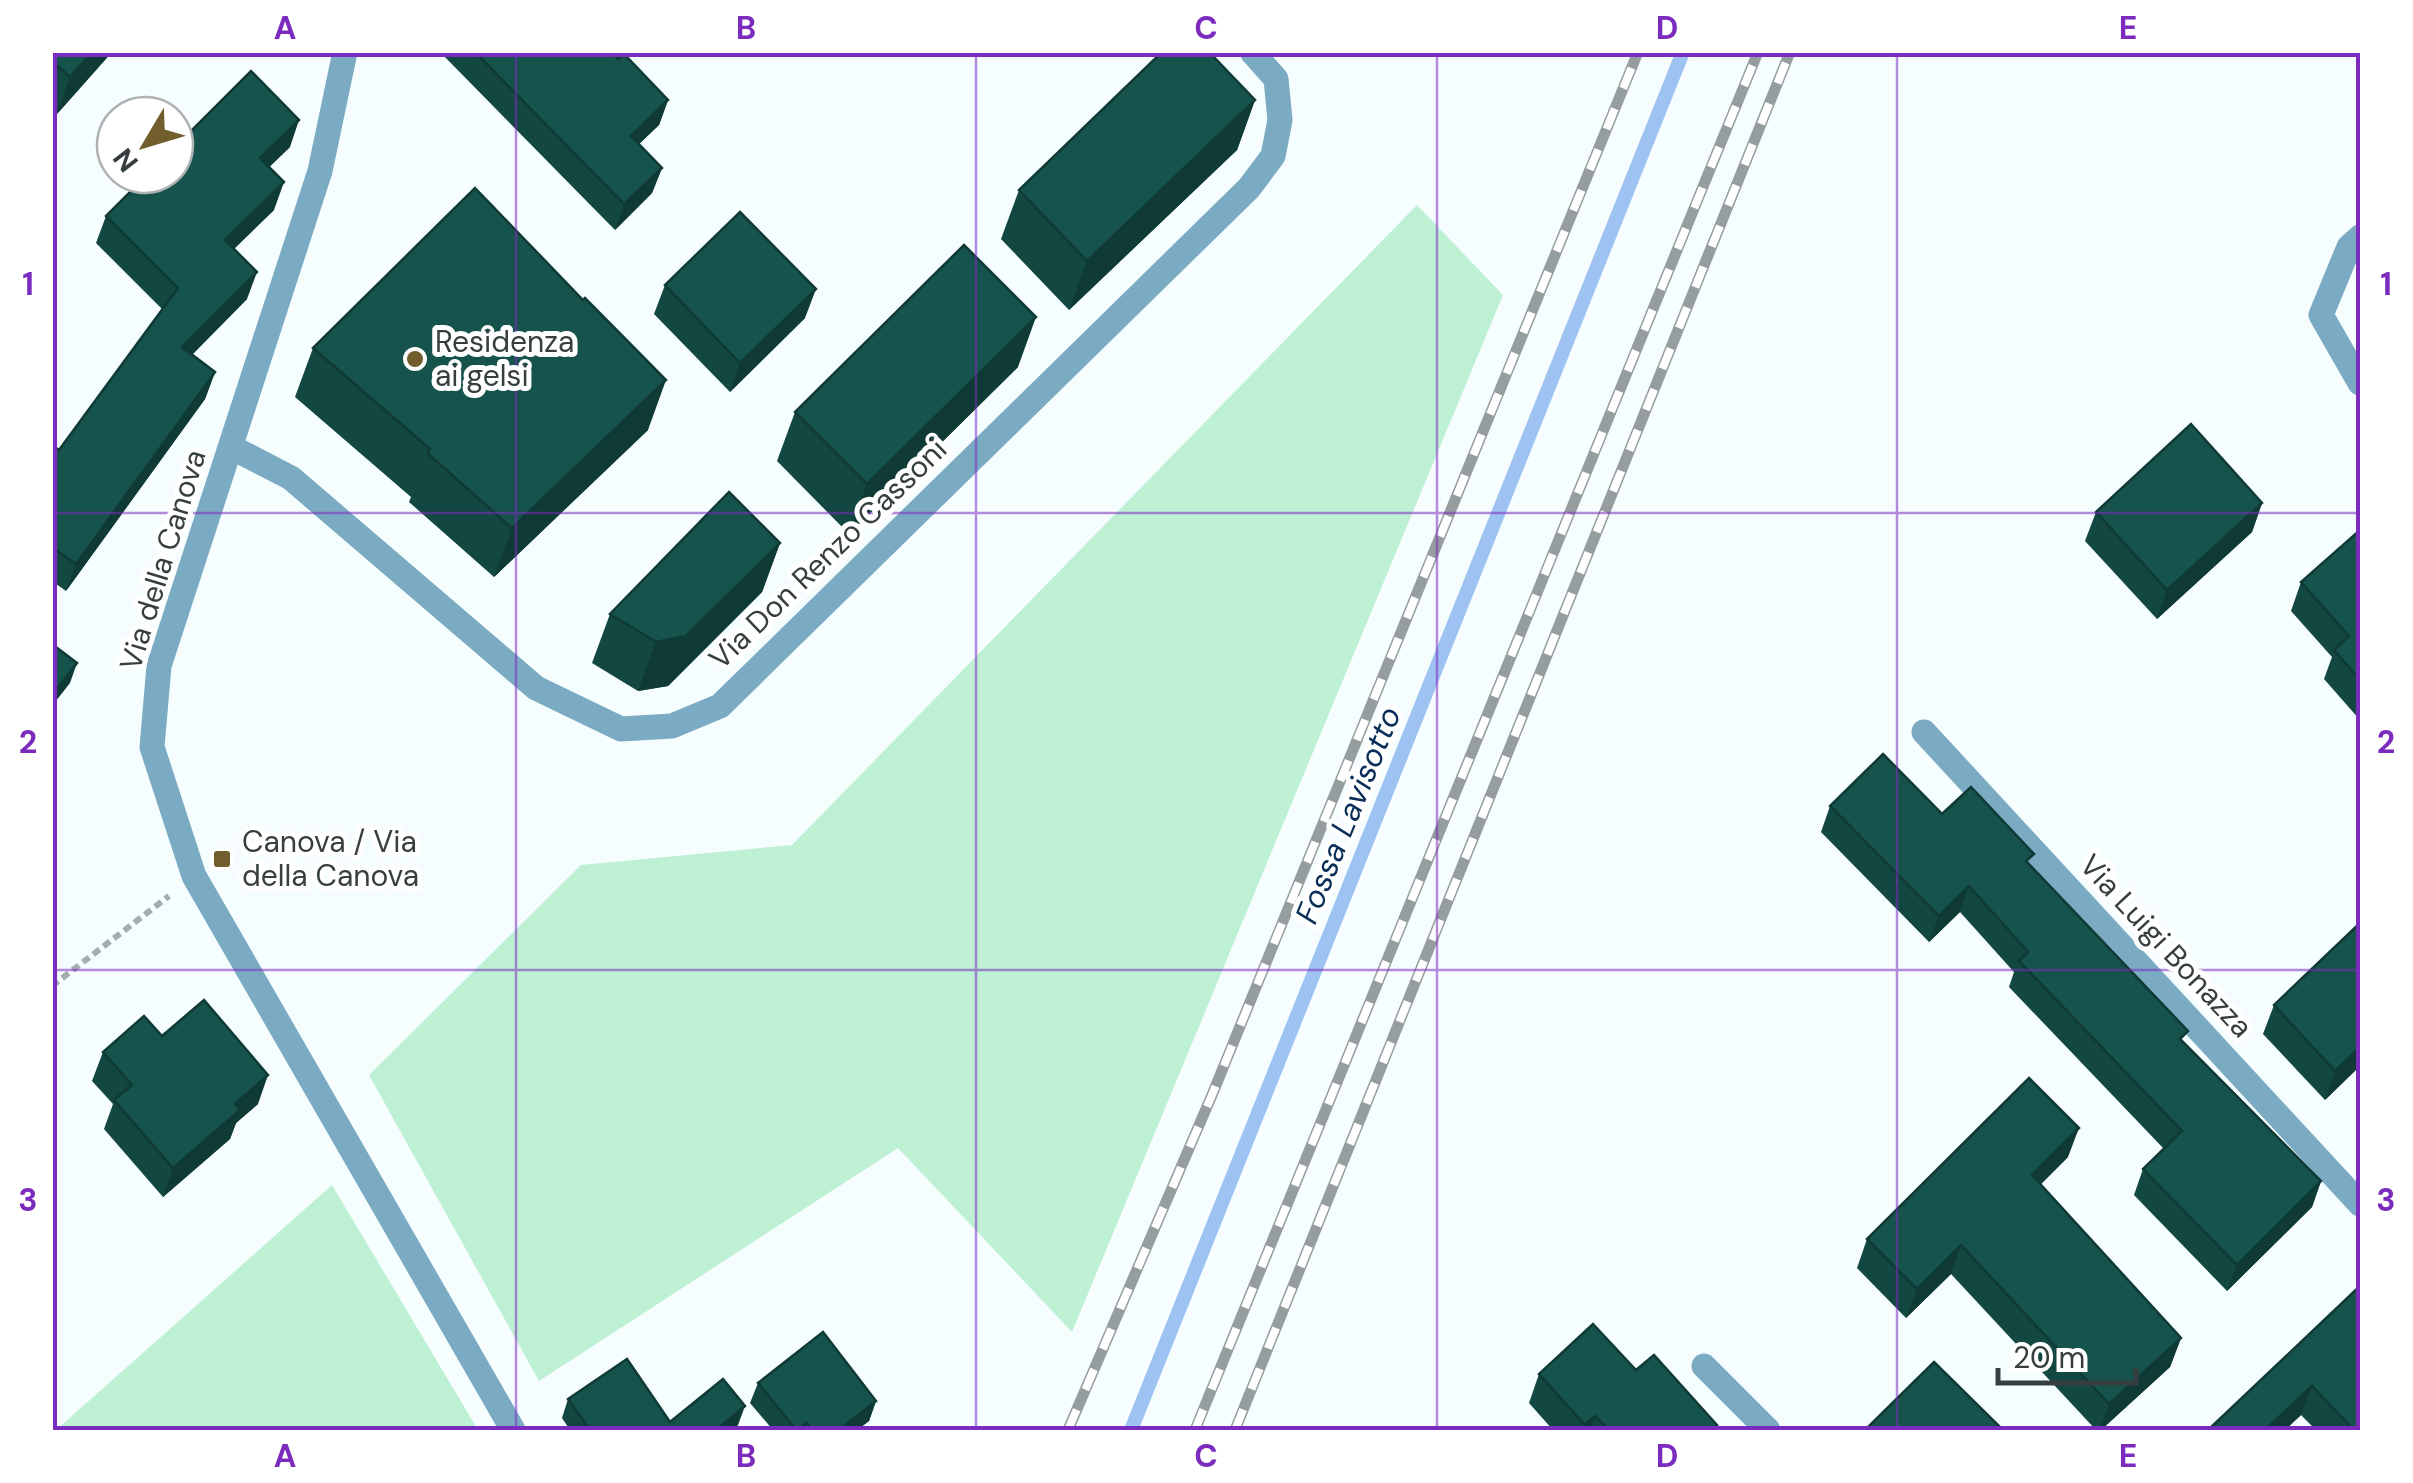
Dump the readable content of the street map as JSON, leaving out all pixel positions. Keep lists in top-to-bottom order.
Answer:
{
  "streets": {
    "street": ["Via Don Renzo Cassoni", "Via della Canova", "Via Luigi Bonazza"]
  },
  "crossings": [
    ["Via Don Renzo Cassoni", "Via della Canova"]
  ],
  "water": ["Fossa Lavisotto"],
  "places": {
    "other": ["Residenza ai gelsi"],
    "transit": ["Canova / Via della Canova"]
  },
  "scale_bar": "20 m",
  "north": "bottom left",
  "grid": {
    "columns": [
      "A",
      "B",
      "C",
      "D",
      "E"
    ],
    "rows": ["1", "2", "3"]
  }
}
